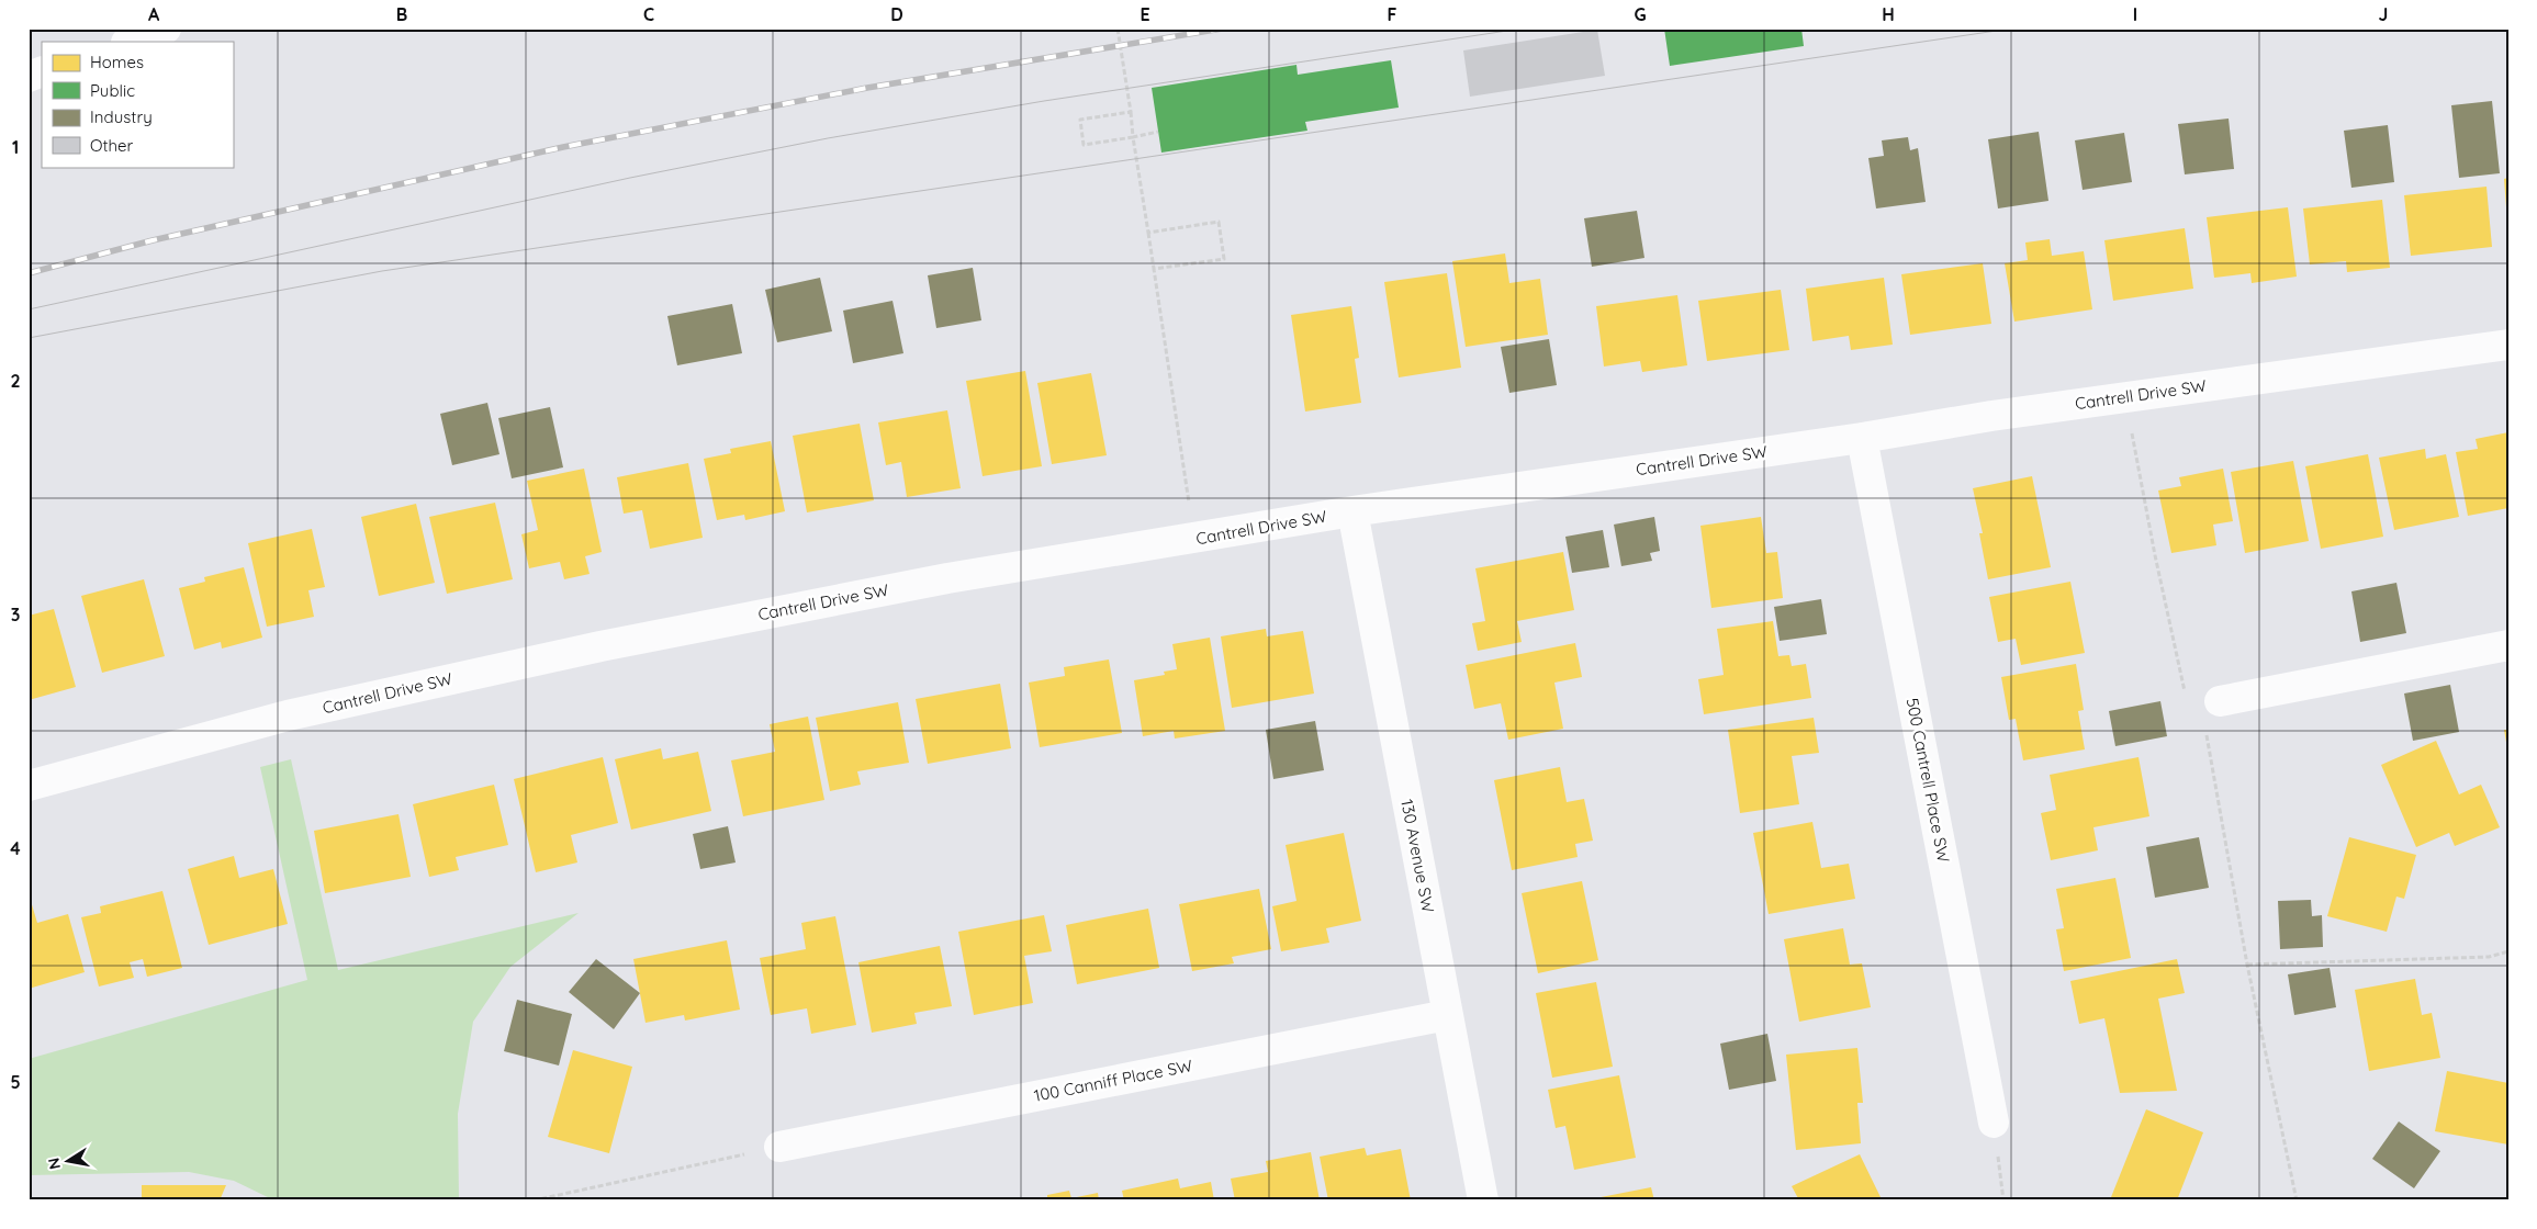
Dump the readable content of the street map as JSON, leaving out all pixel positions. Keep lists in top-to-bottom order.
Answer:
{
  "streets": {
    "main road": [
      "Cantrell Drive SW",
      "500 Cantrell Place SW",
      "130 Avenue SW",
      "100 Canniff Place SW"
    ]
  },
  "crossings": [
    ["Cantrell Drive SW", "500 Cantrell Place SW"],
    ["Cantrell Drive SW", "130 Avenue SW"],
    ["130 Avenue SW", "100 Canniff Place SW"]
  ],
  "legend": [
    "Homes",
    "Public",
    "Industry",
    "Other"
  ],
  "north": "left",
  "grid": {
    "columns": [
      "A",
      "B",
      "C",
      "D",
      "E",
      "F",
      "G",
      "H",
      "I",
      "J"
    ],
    "rows": [
      "1",
      "2",
      "3",
      "4",
      "5"
    ]
  }
}
